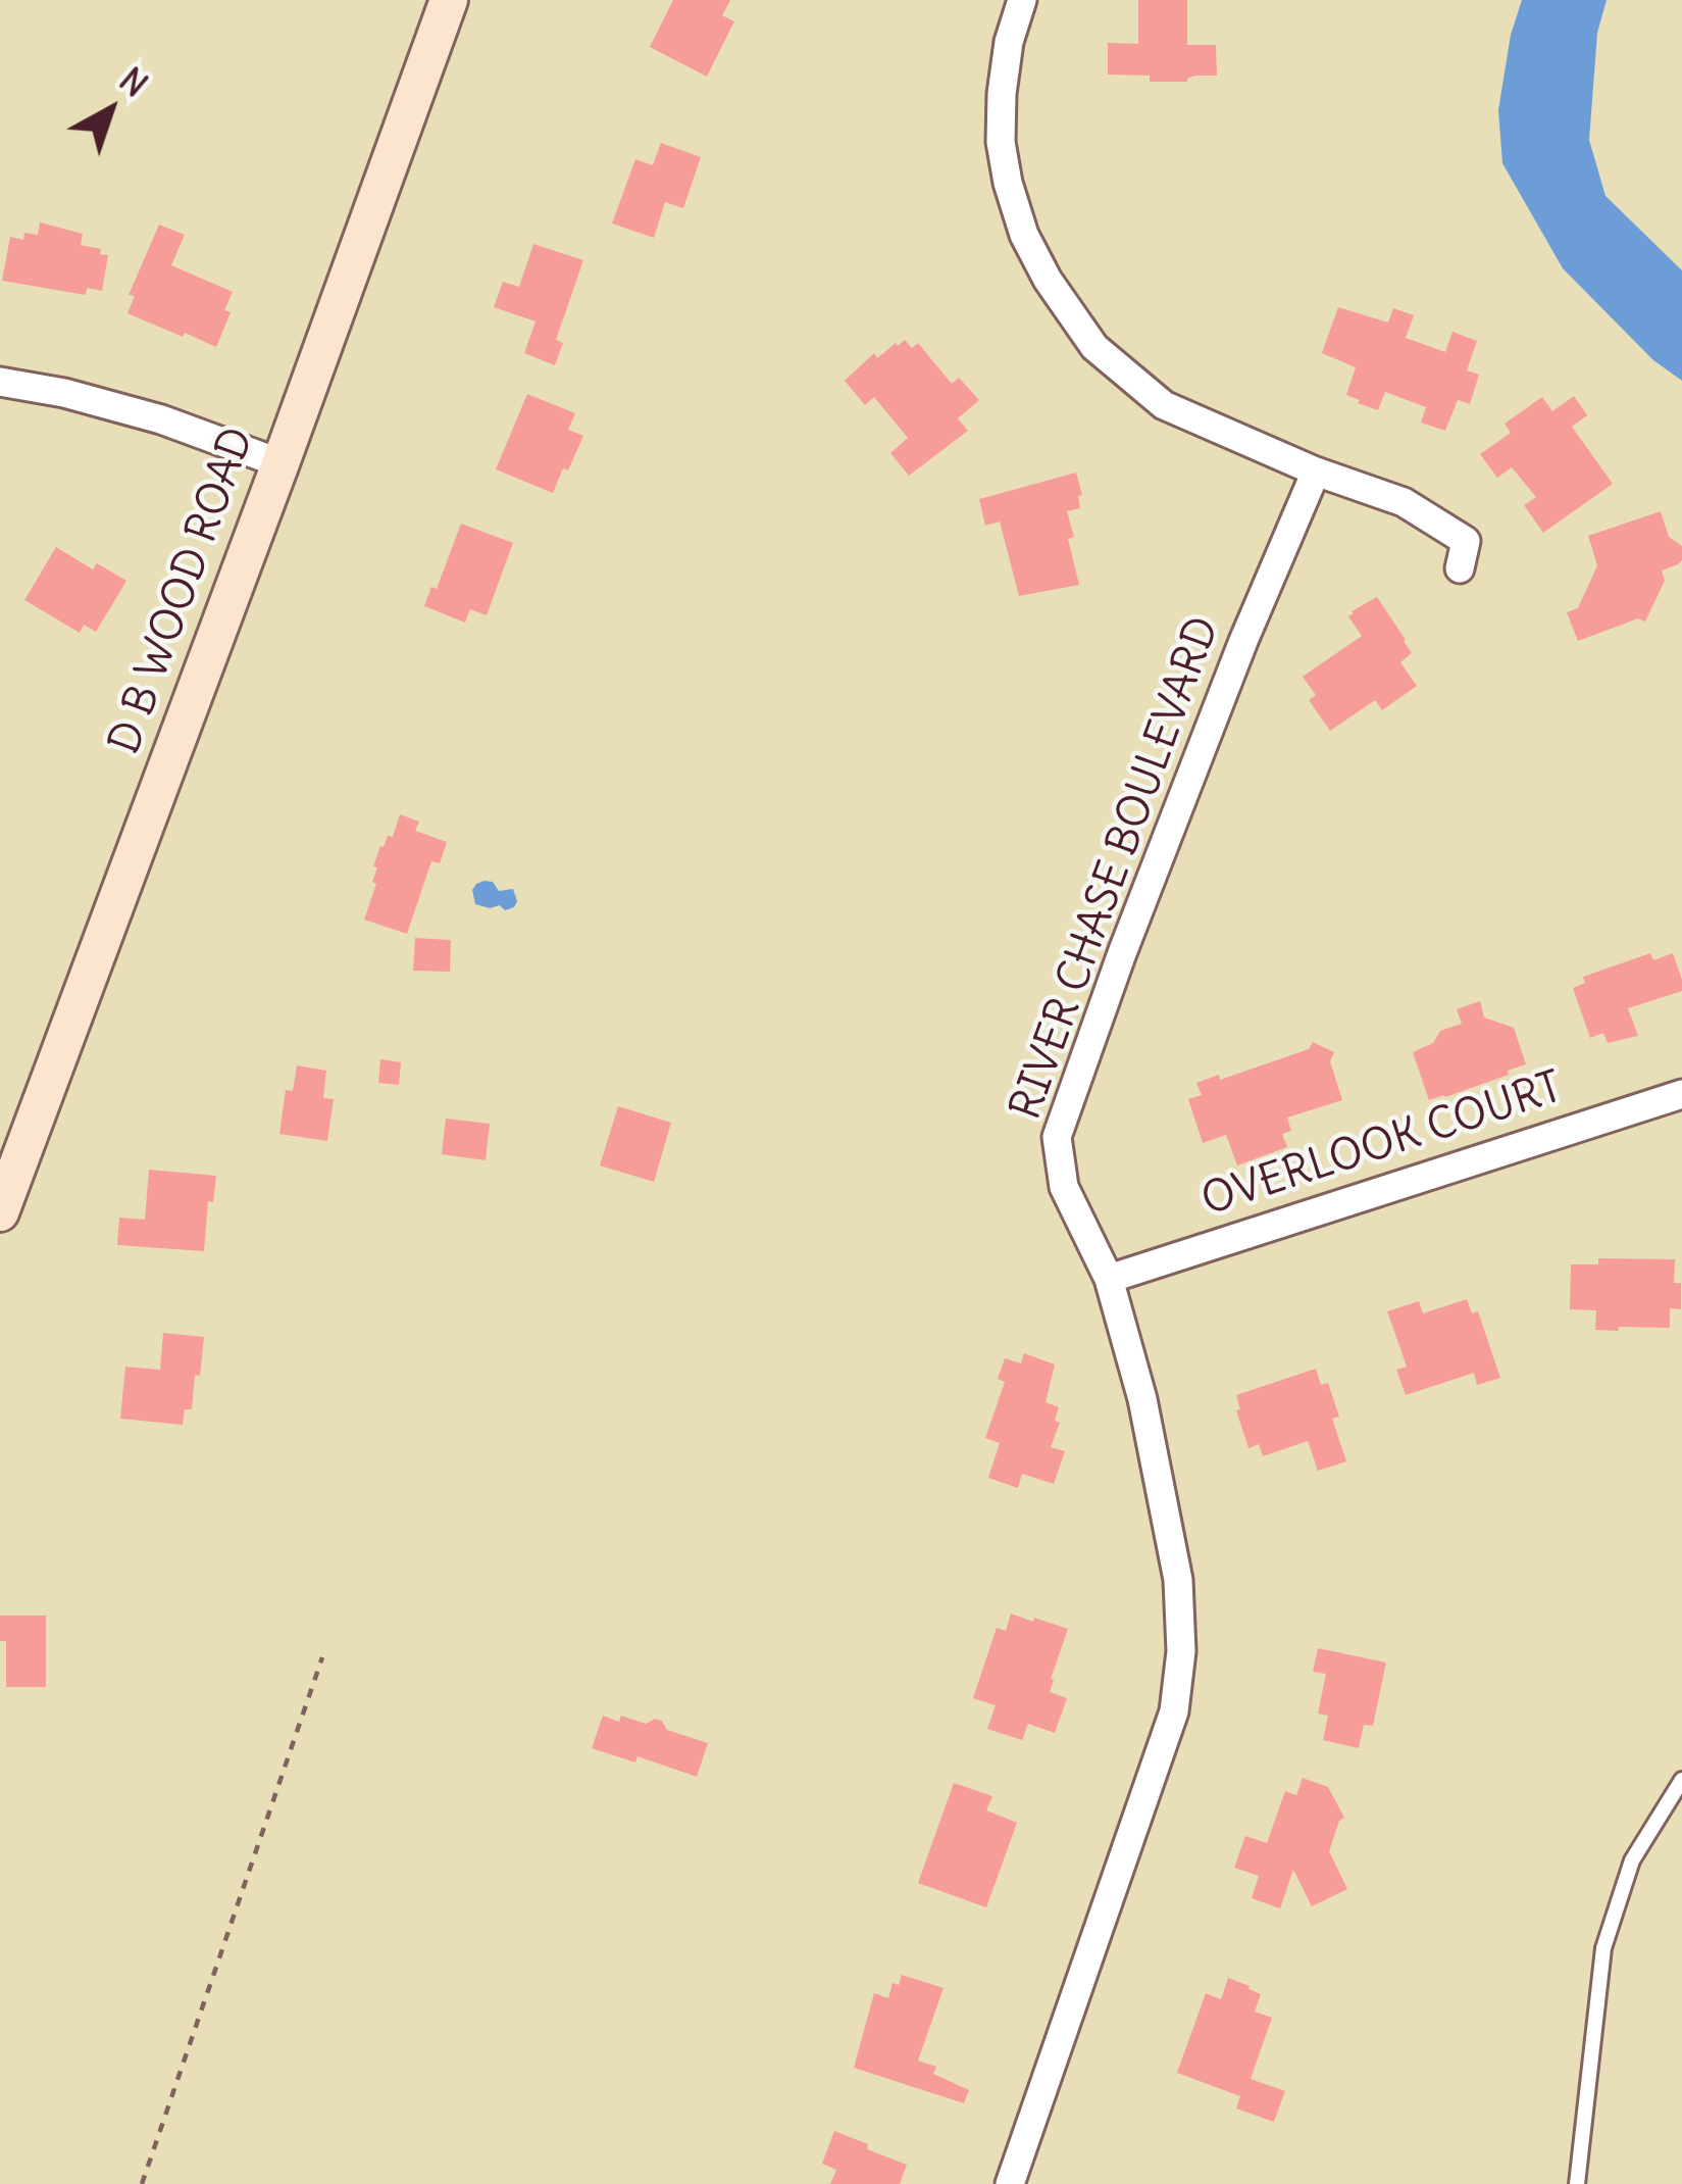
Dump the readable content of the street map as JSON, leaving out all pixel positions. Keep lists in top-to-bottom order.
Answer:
{
  "streets": {
    "main road": ["D B WOOD ROAD"],
    "street": ["RIVER CHASE BOULEVARD", "OVERLOOK COURT"]
  },
  "crossings": [
    ["RIVER CHASE BOULEVARD", "OVERLOOK COURT"]
  ],
  "north": "top right"
}
